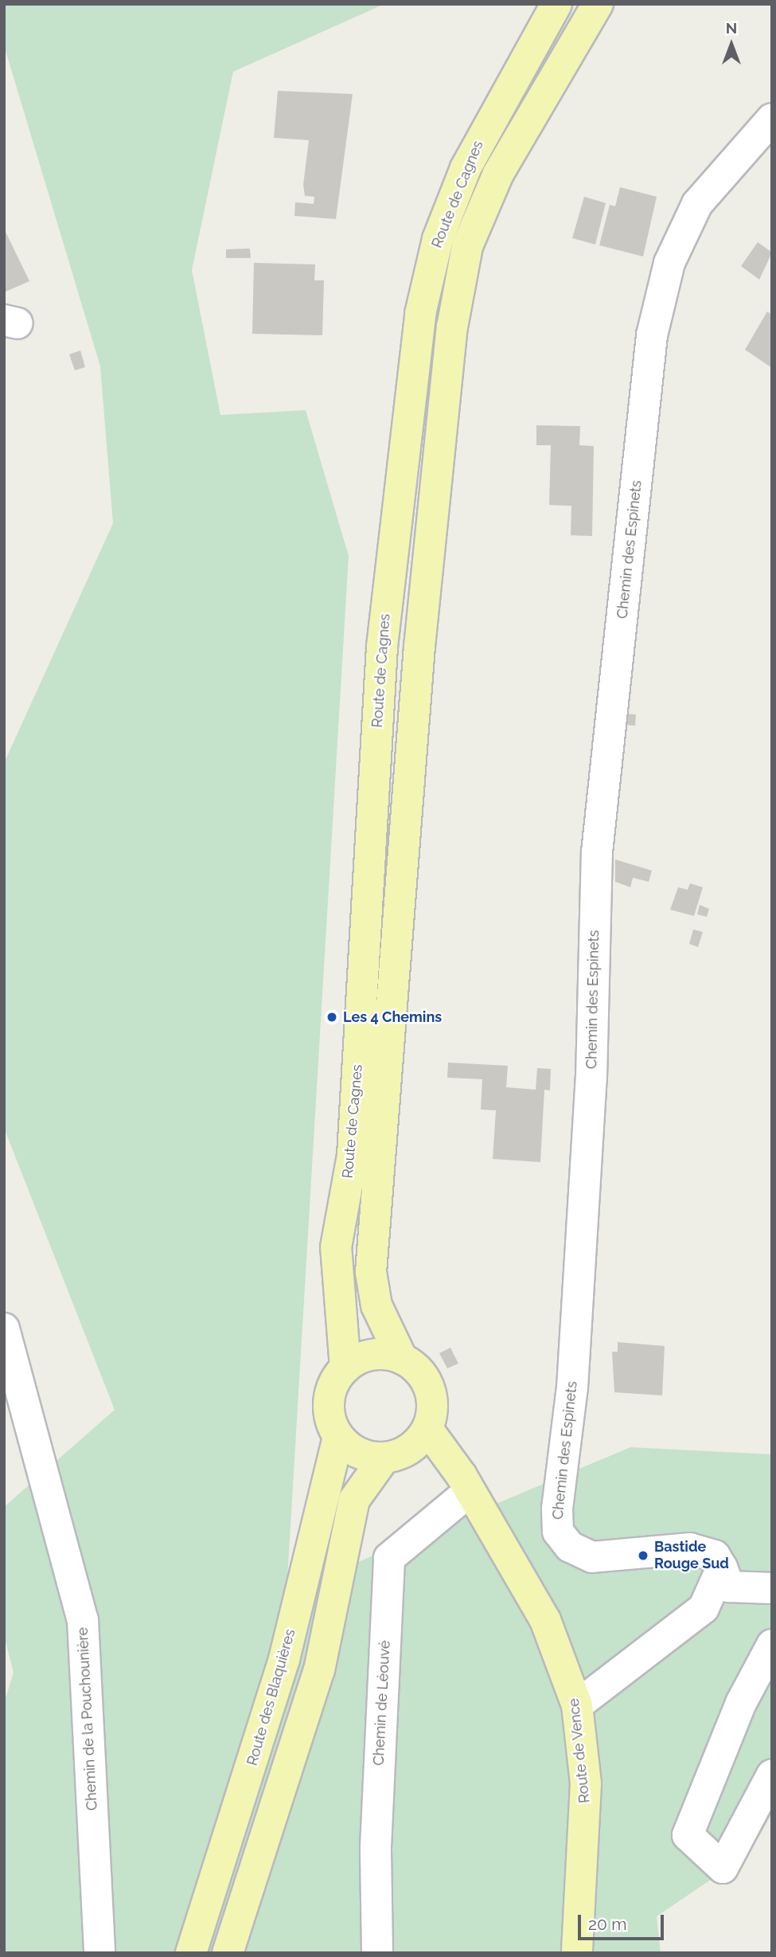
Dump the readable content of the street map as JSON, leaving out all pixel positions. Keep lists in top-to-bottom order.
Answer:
{
  "streets": {
    "main road": ["Route de Cagnes", "Route des Blaquières", "Route de Vence"],
    "street": ["Chemin des Espinets", "Chemin de Léouvé", "Chemin de la Pouchounière"]
  },
  "crossings": [
    ["Route de Cagnes", "Route des Blaquières"],
    ["Route de Cagnes", "Route de Vence"],
    ["Route des Blaquières", "Route de Vence"],
    ["Chemin de Léouvé", "Route de Vence"]
  ],
  "places": ["Les 4 Chemins", "Bastide Rouge Sud"],
  "scale_bar": "20 m",
  "north": "top"
}
